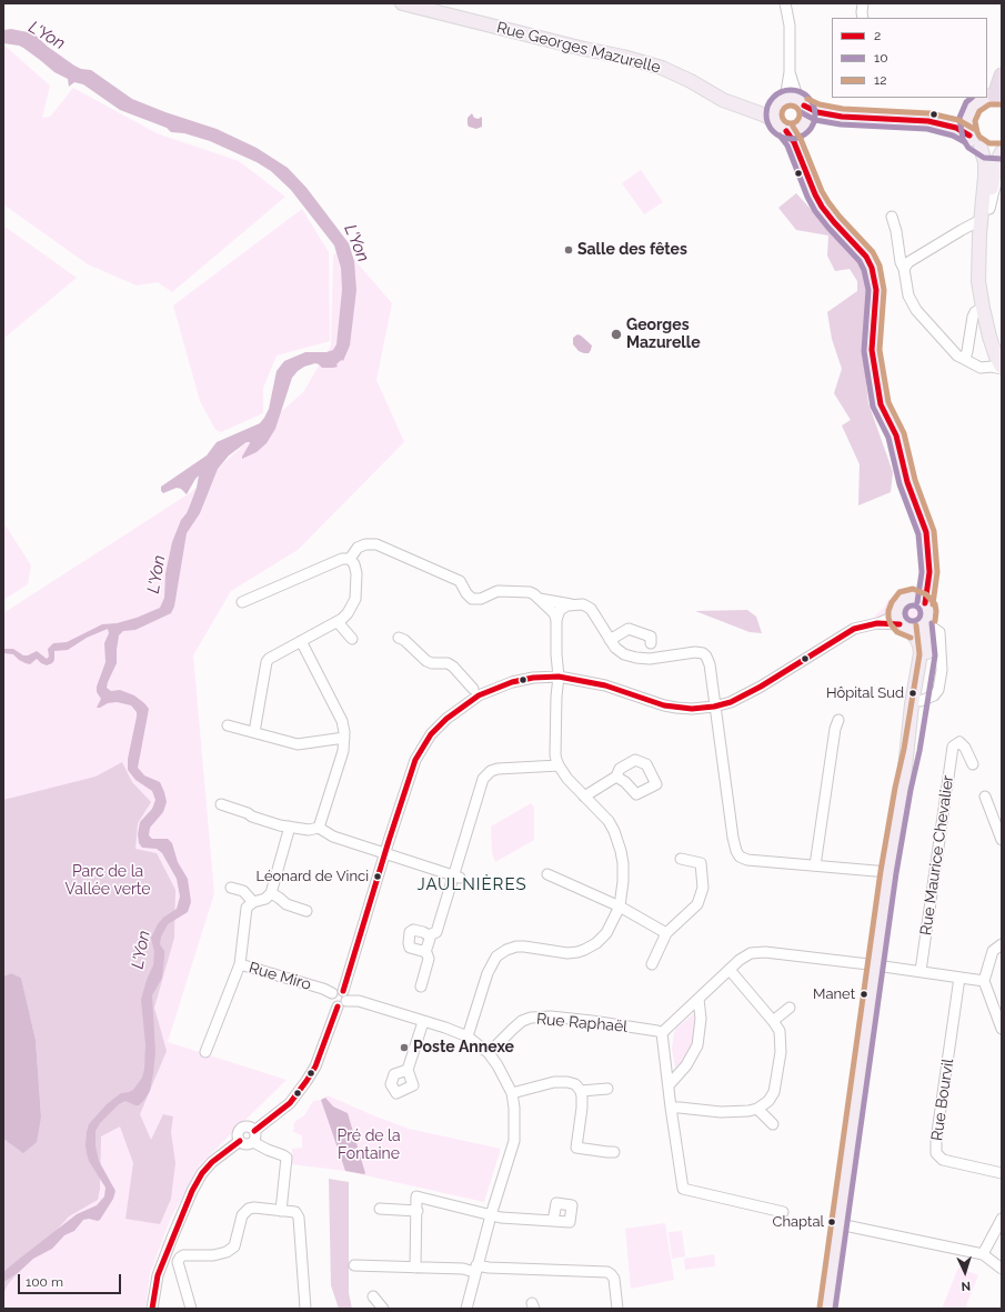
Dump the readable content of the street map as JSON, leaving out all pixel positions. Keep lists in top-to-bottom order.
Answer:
{
  "streets": {
    "main road": ["Rue Georges Mazurelle"],
    "street": [
      "Rue Maurice Chevalier",
      "Rue Miro",
      "Rue Raphaël",
      "Rue Bourvil"
    ]
  },
  "crossings": [
    ["Rue Miro", "Rue Raphaël"]
  ],
  "districts": ["JAULNIÈRES"],
  "water": ["L'Yon"],
  "parks": ["Parc de la Vallée verte", "Pré de la Fontaine"],
  "places": [
    "Salle des fêtes",
    "Georges Mazurelle",
    "Hôpital Sud",
    "Léonard de Vinci",
    "Manet",
    "Poste Annexe",
    "Chaptal"
  ],
  "lines": ["transit line 10", "transit line 12", "transit line 2"],
  "legend": ["2", "10", "12"],
  "scale_bar": "100 m",
  "north": "bottom"
}
